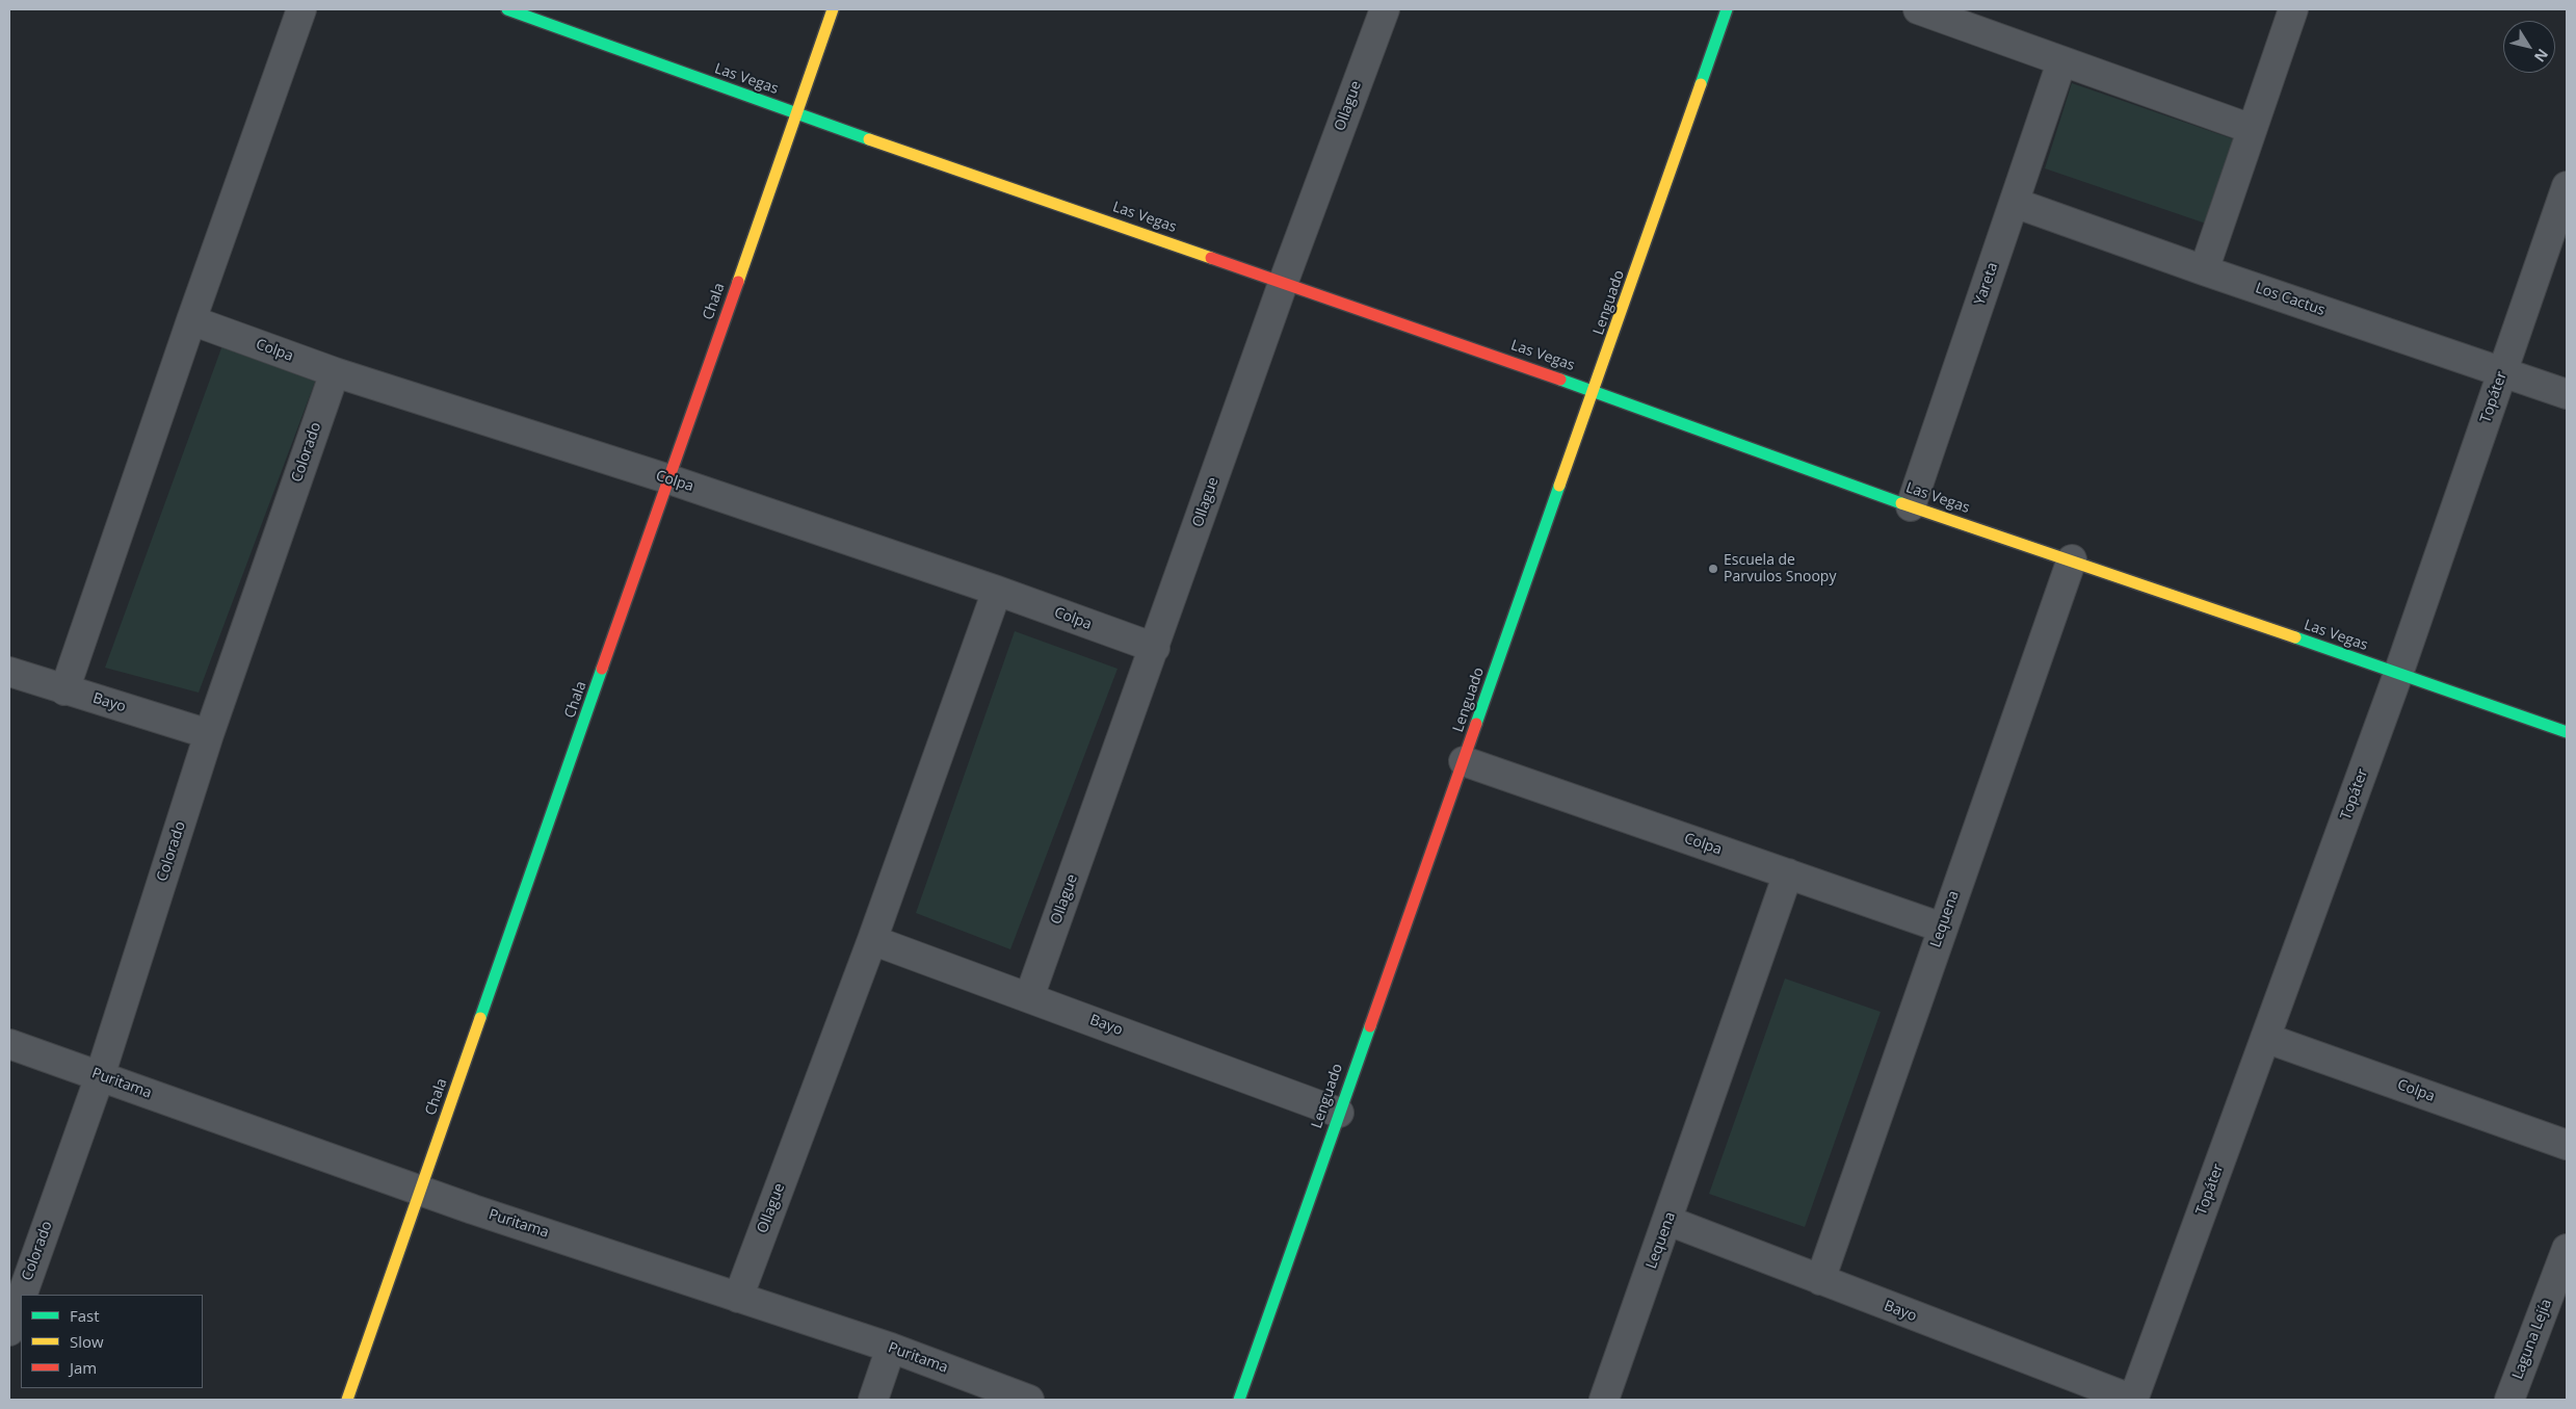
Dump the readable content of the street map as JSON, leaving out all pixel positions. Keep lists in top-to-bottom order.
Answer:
{
  "streets": {
    "street": [
      "Las Vegas",
      "Ollague",
      "Yareta",
      "Los Cactus",
      "Chala",
      "Lenguado",
      "Colpa",
      "Topáter",
      "Colorado",
      "Bayo",
      "Lequena",
      "Puritama",
      "Laguna Lejía"
    ]
  },
  "crossings": [
    ["Las Vegas", "Ollague"],
    ["Las Vegas", "Yareta"],
    ["Las Vegas", "Chala"],
    ["Las Vegas", "Lenguado"],
    ["Las Vegas", "Topáter"],
    ["Las Vegas", "Lequena"],
    ["Ollague", "Colpa"],
    ["Ollague", "Bayo"],
    ["Ollague", "Puritama"],
    ["Yareta", "Los Cactus"],
    ["Los Cactus", "Topáter"],
    ["Chala", "Colpa"],
    ["Chala", "Puritama"],
    ["Lenguado", "Colpa"],
    ["Lenguado", "Bayo"],
    ["Colpa", "Topáter"],
    ["Colpa", "Colorado"],
    ["Colpa", "Lequena"],
    ["Topáter", "Bayo"],
    ["Colorado", "Bayo"],
    ["Colorado", "Puritama"],
    ["Bayo", "Lequena"]
  ],
  "places": ["Escuela de Parvulos Snoopy"],
  "legend": ["Fast", "Slow", "Jam"],
  "north": "bottom right"
}
